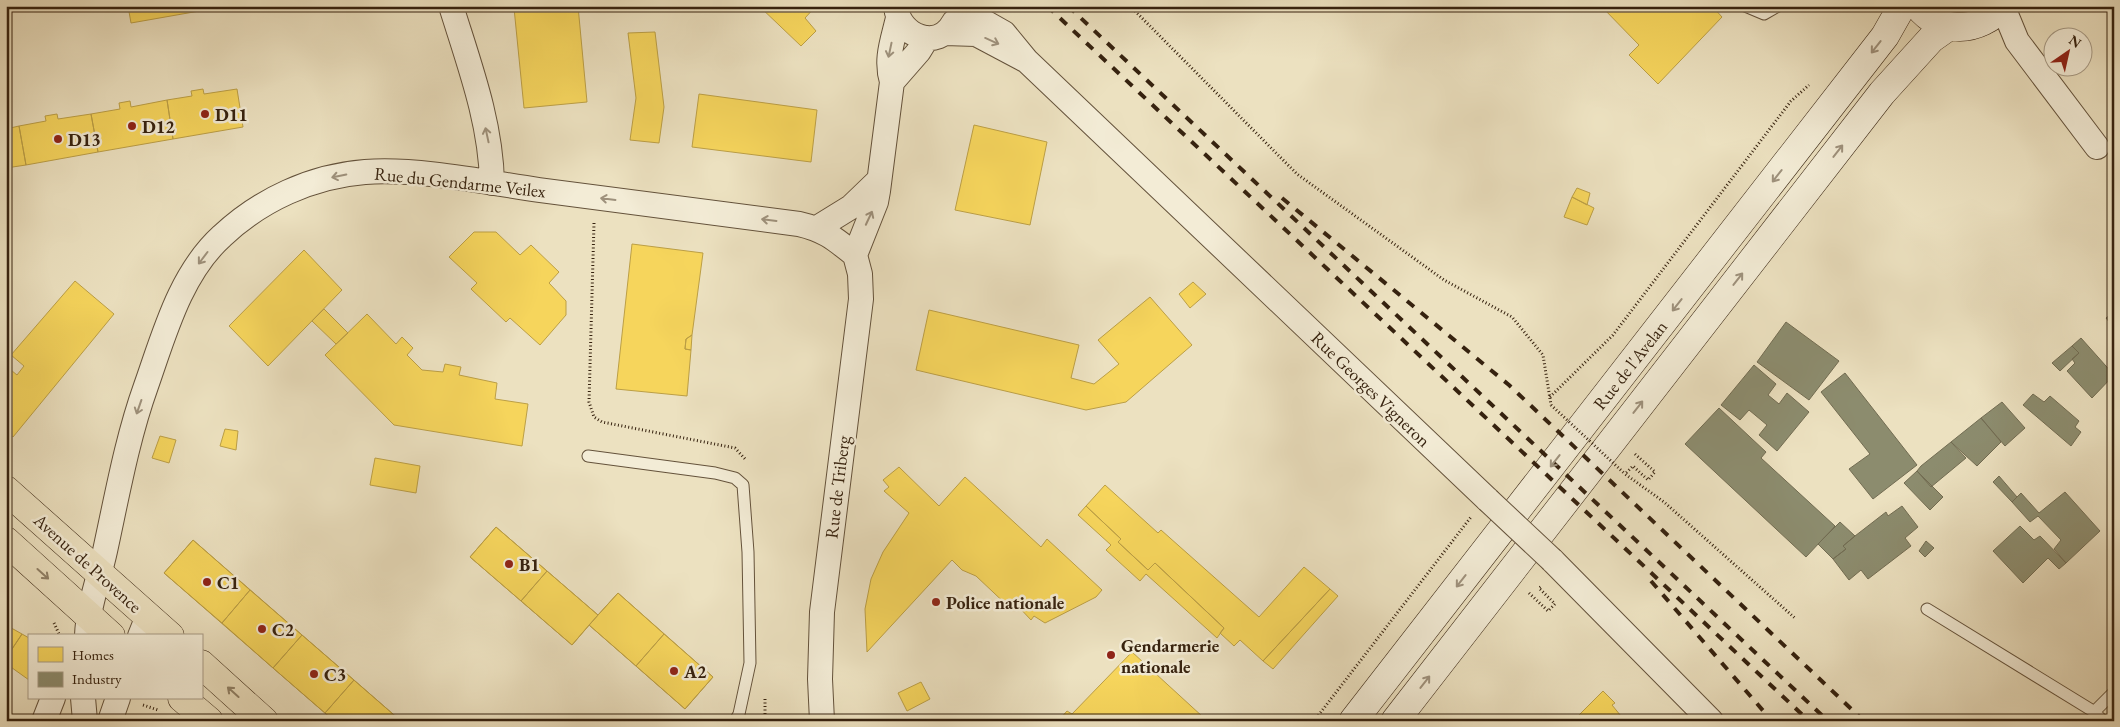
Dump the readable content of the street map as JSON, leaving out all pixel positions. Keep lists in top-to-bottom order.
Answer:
{
  "streets": {
    "main road": ["Rue de l'Avelan", "Avenue de Provence"],
    "street": ["Rue du Gendarme Veilex", "Rue Georges Vigneron", "Rue de Triberg"]
  },
  "crossings": [
    ["Rue du Gendarme Veilex", "Avenue de Provence"]
  ],
  "one_way": ["Rue du Gendarme Veilex"],
  "places": [
    "D11",
    "D12",
    "D13",
    "B1",
    "C1",
    "Police nationale",
    "C2",
    "Gendarmerie nationale",
    "A2",
    "C3"
  ],
  "legend": ["Homes", "Industry"],
  "north": "top right"
}
